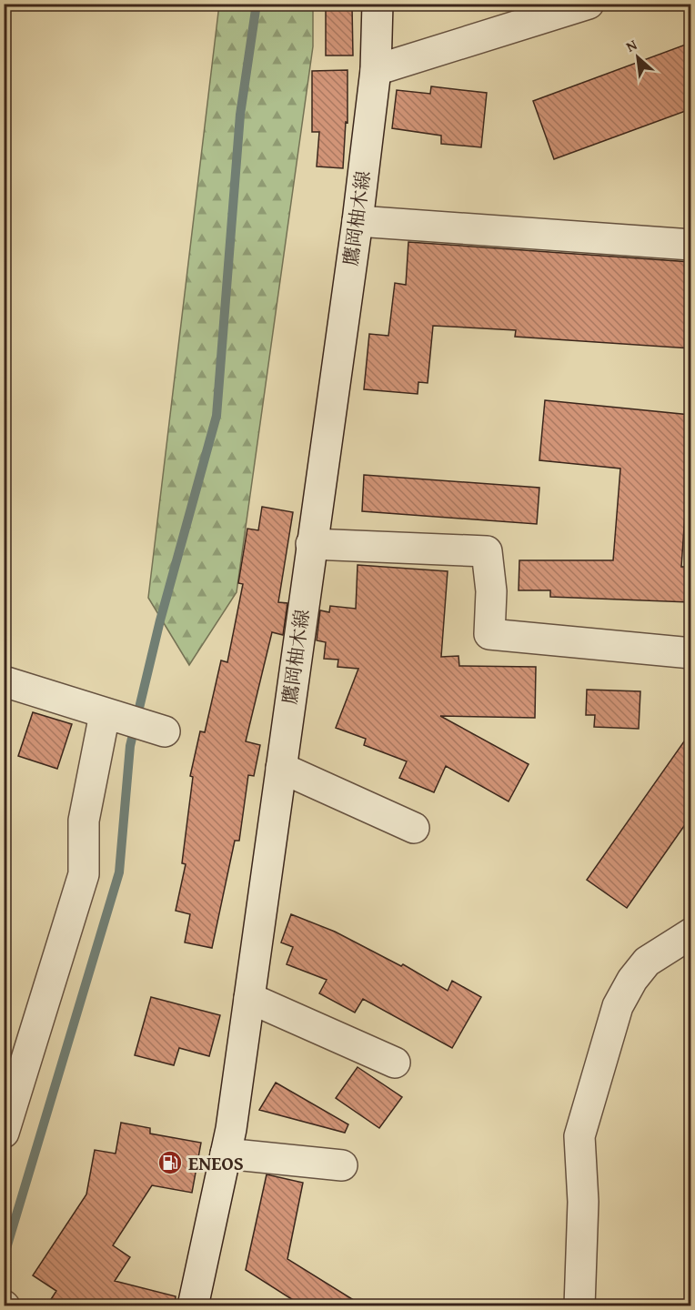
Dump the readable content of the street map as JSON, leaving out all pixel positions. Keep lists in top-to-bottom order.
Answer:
{
  "streets": {
    "street": ["鷹岡柚木線"]
  },
  "places": {
    "fuel station": ["ENEOS"]
  },
  "north": "top left"
}
